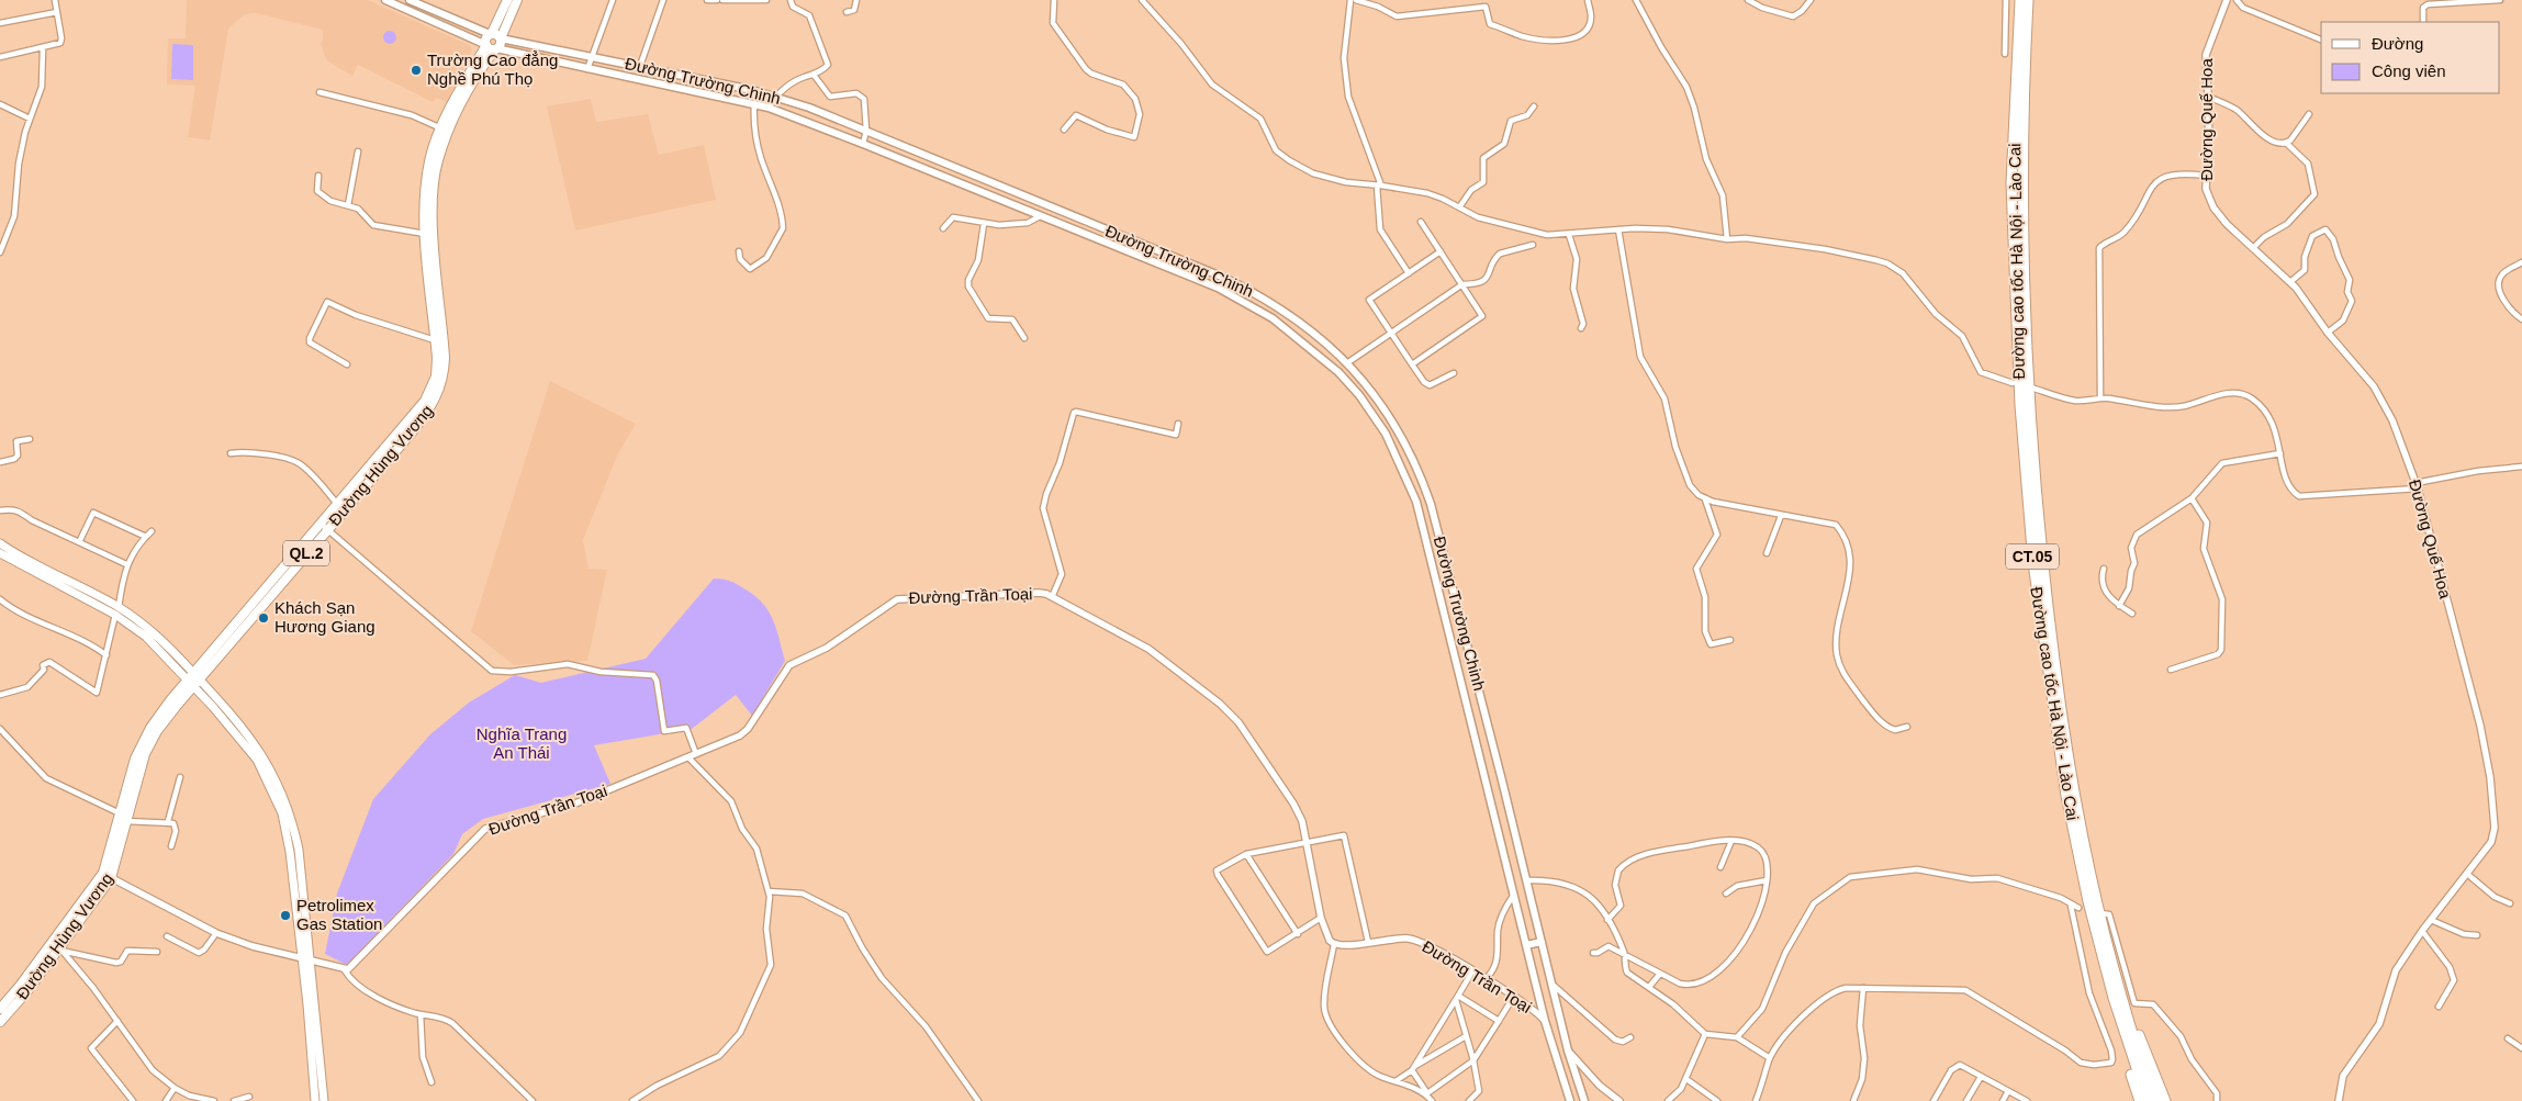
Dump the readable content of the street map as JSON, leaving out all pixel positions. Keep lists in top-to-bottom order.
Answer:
{
  "streets": {
    "highway": [
      "Đường cao tốc Hà Nội - Lào Cai",
      "Đường Hùng Vương",
      "QL.2",
      "CT.05"
    ],
    "main road": ["Đường Trường Chinh"],
    "street": ["Đường Quế Hoa", "Đường Trần Toại"]
  },
  "crossings": [
    ["Đường Trường Chinh", "Đường Hùng Vương"],
    ["Đường Trường Chinh", "QL.2"],
    ["Đường Trường Chinh", "Đường Trần Toại"],
    ["Đường Hùng Vương", "QL.2"]
  ],
  "parks": ["Nghĩa Trang An Thái"],
  "places": ["Trường Cao đẳng Nghề Phú Thọ", "Khách Sạn Hương Giang", "Petrolimex Gas Station"],
  "legend": ["Đường", "Công viên"]
}
